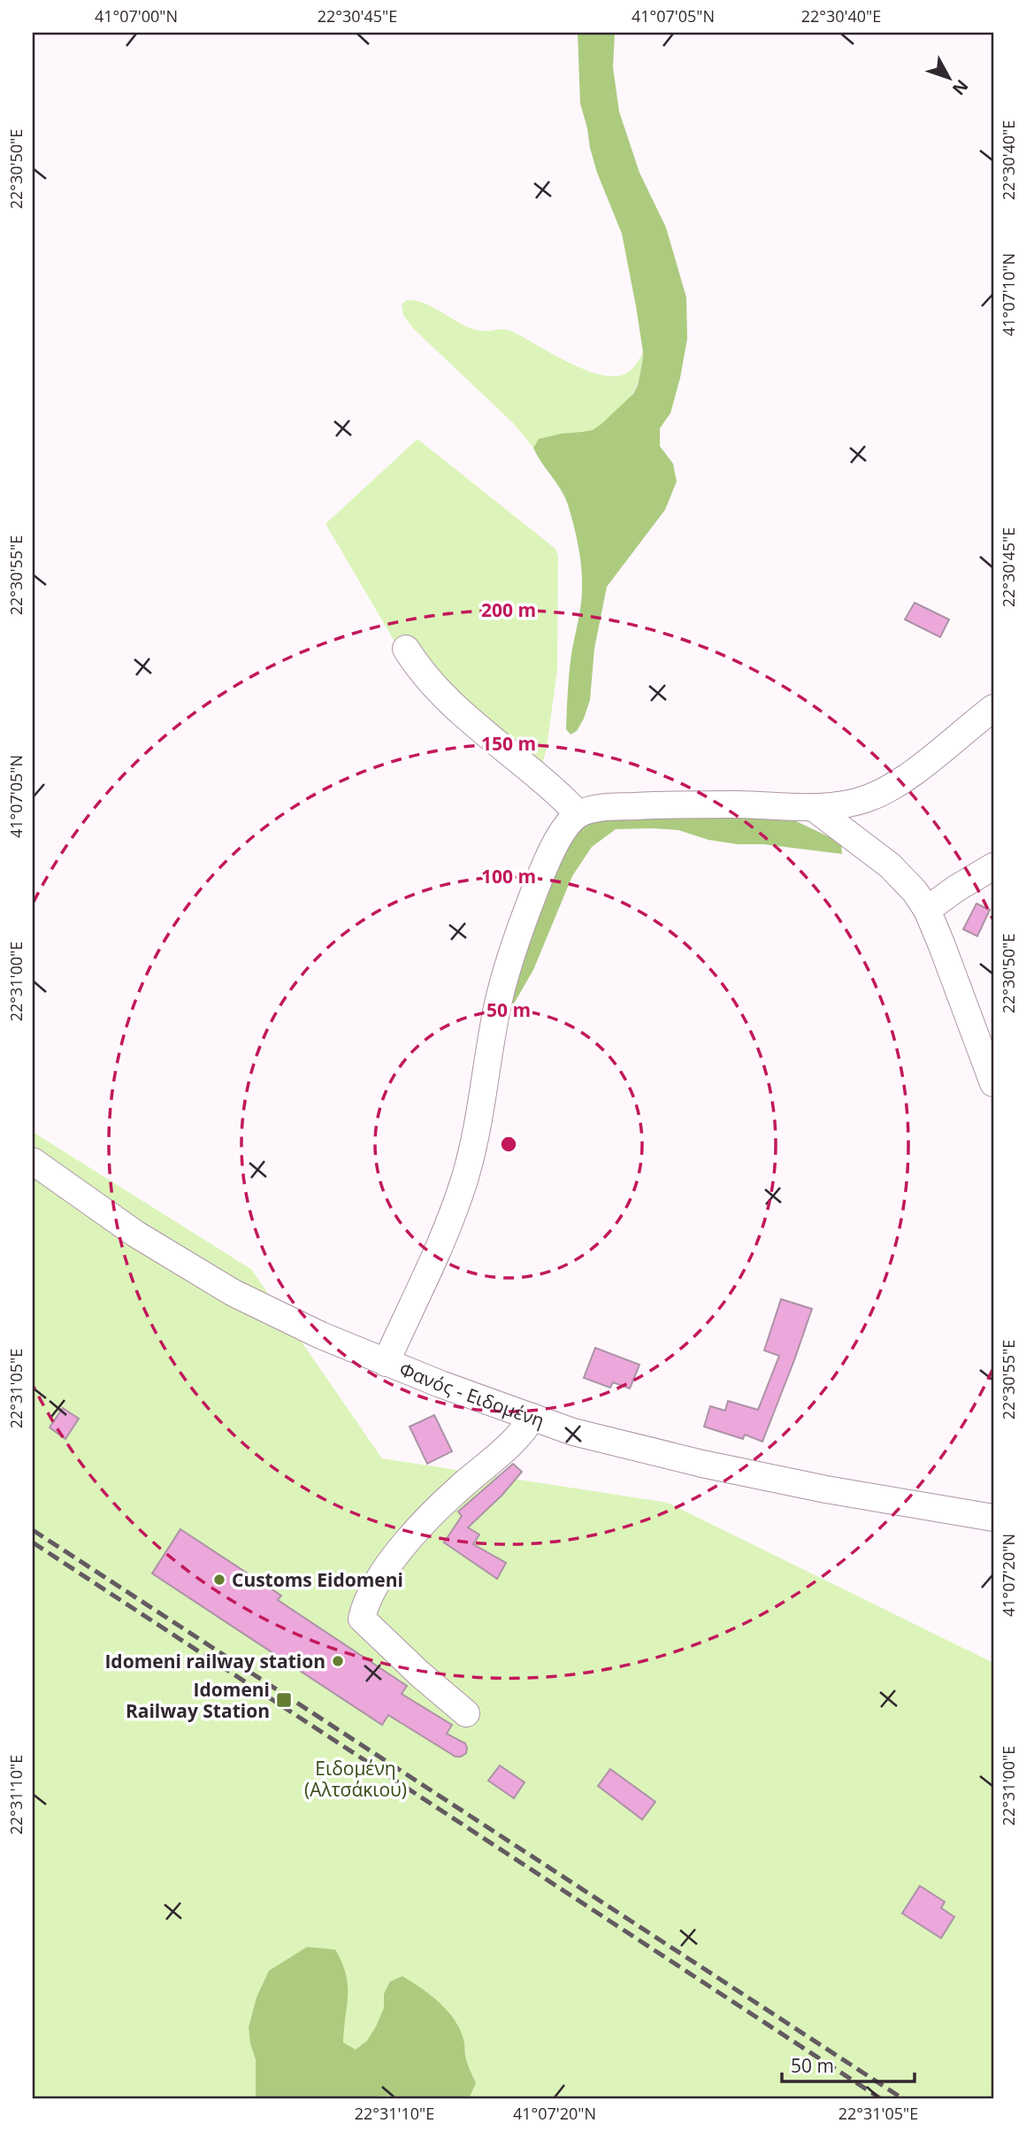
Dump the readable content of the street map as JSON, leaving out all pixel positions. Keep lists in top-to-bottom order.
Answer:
{
  "streets": {
    "street": ["Φανός - Ειδομένη"]
  },
  "parks": ["Ειδομένη (Αλτσάκιου)"],
  "places": {
    "other": ["Customs Eidomeni", "Idomeni railway station"],
    "transit": ["Idomeni Railway Station"]
  },
  "scale_bar": "50 m",
  "north": "bottom right",
  "coordinates": [
    "41°07'00\"N",
    "22°30'45\"E",
    "41°07'05\"N",
    "22°30'40\"E",
    "22°30'50\"E",
    "41°07'10\"N",
    "22°30'55\"E",
    "22°31'00\"E",
    "22°31'05\"E",
    "41°07'20\"N",
    "22°31'10\"E"
  ],
  "rings": [
    "200 m",
    "150 m",
    "100 m",
    "50 m"
  ]
}
